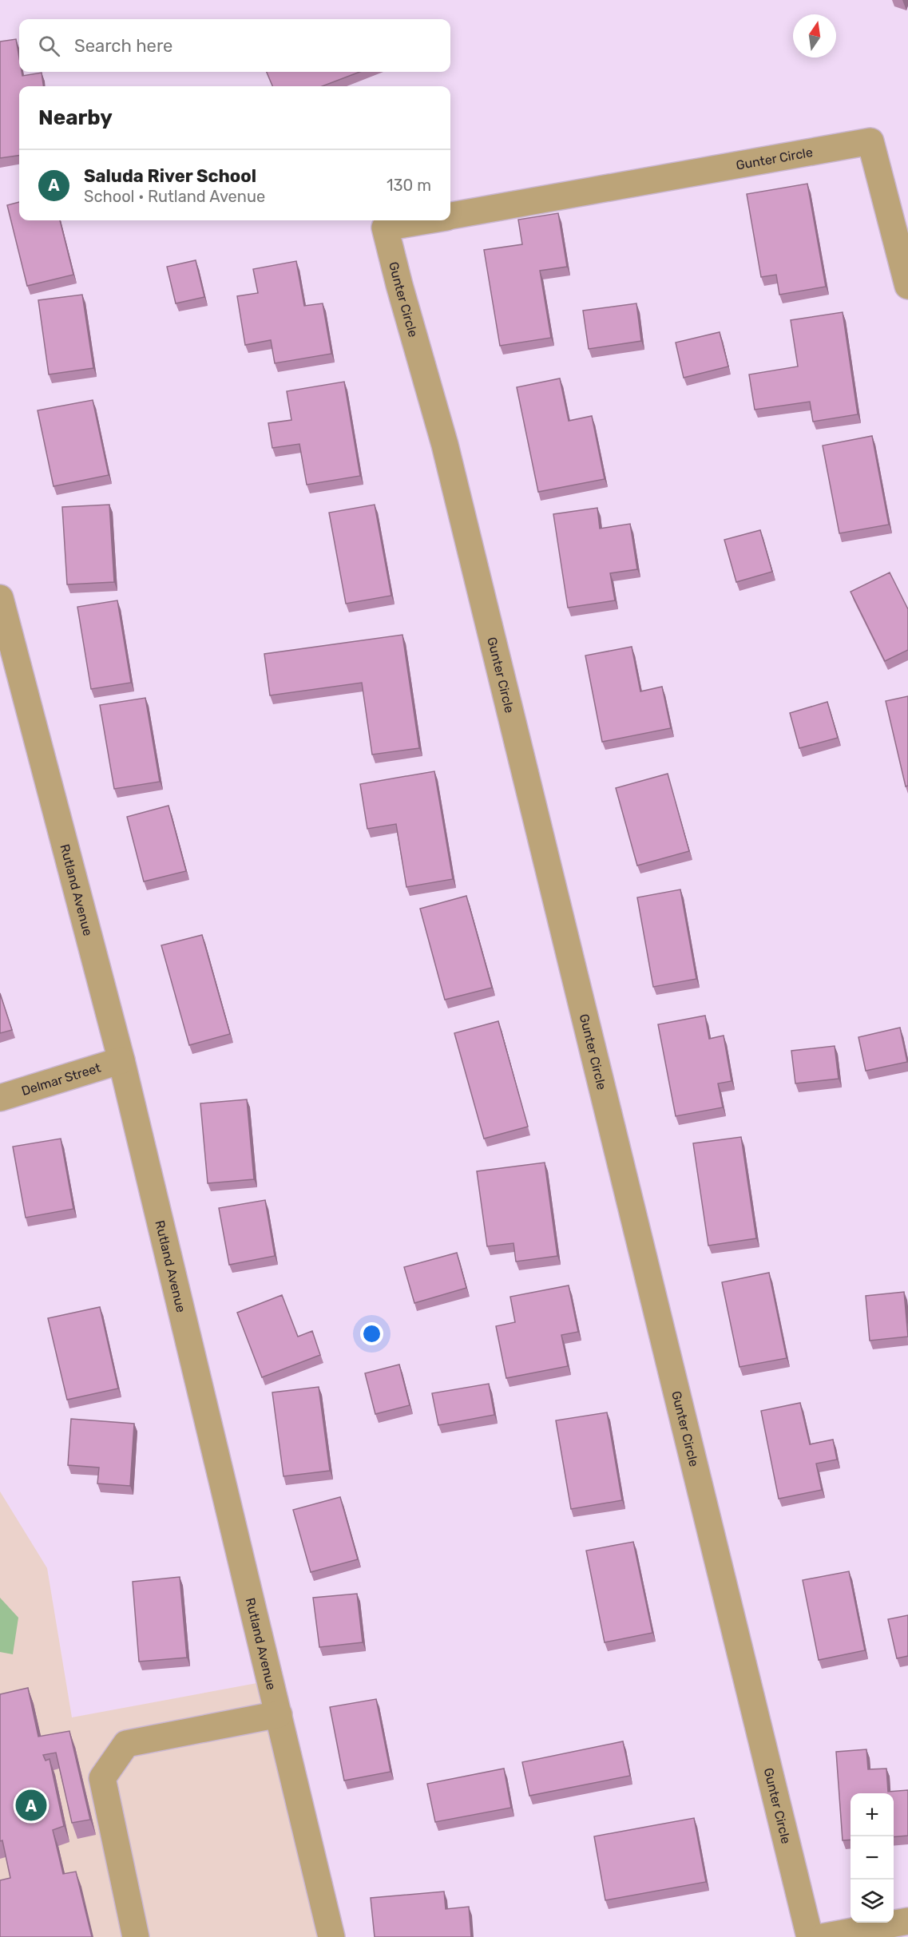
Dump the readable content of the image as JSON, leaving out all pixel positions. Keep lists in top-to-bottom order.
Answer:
{
  "streets": {
    "street": ["Gunter Circle", "Rutland Avenue", "Delmar Street"]
  },
  "crossings": [
    ["Rutland Avenue", "Delmar Street"]
  ],
  "north": "top",
  "page": {
    "search": "Search here",
    "heading": "Nearby",
    "list": [
      {
        "mark": "A",
        "name": "Saluda River School",
        "note": "School · Rutland Avenue",
        "value": "130 m"
      }
    ],
    "pins": "A",
    "map_buttons": ["+", "−"]
  }
}
